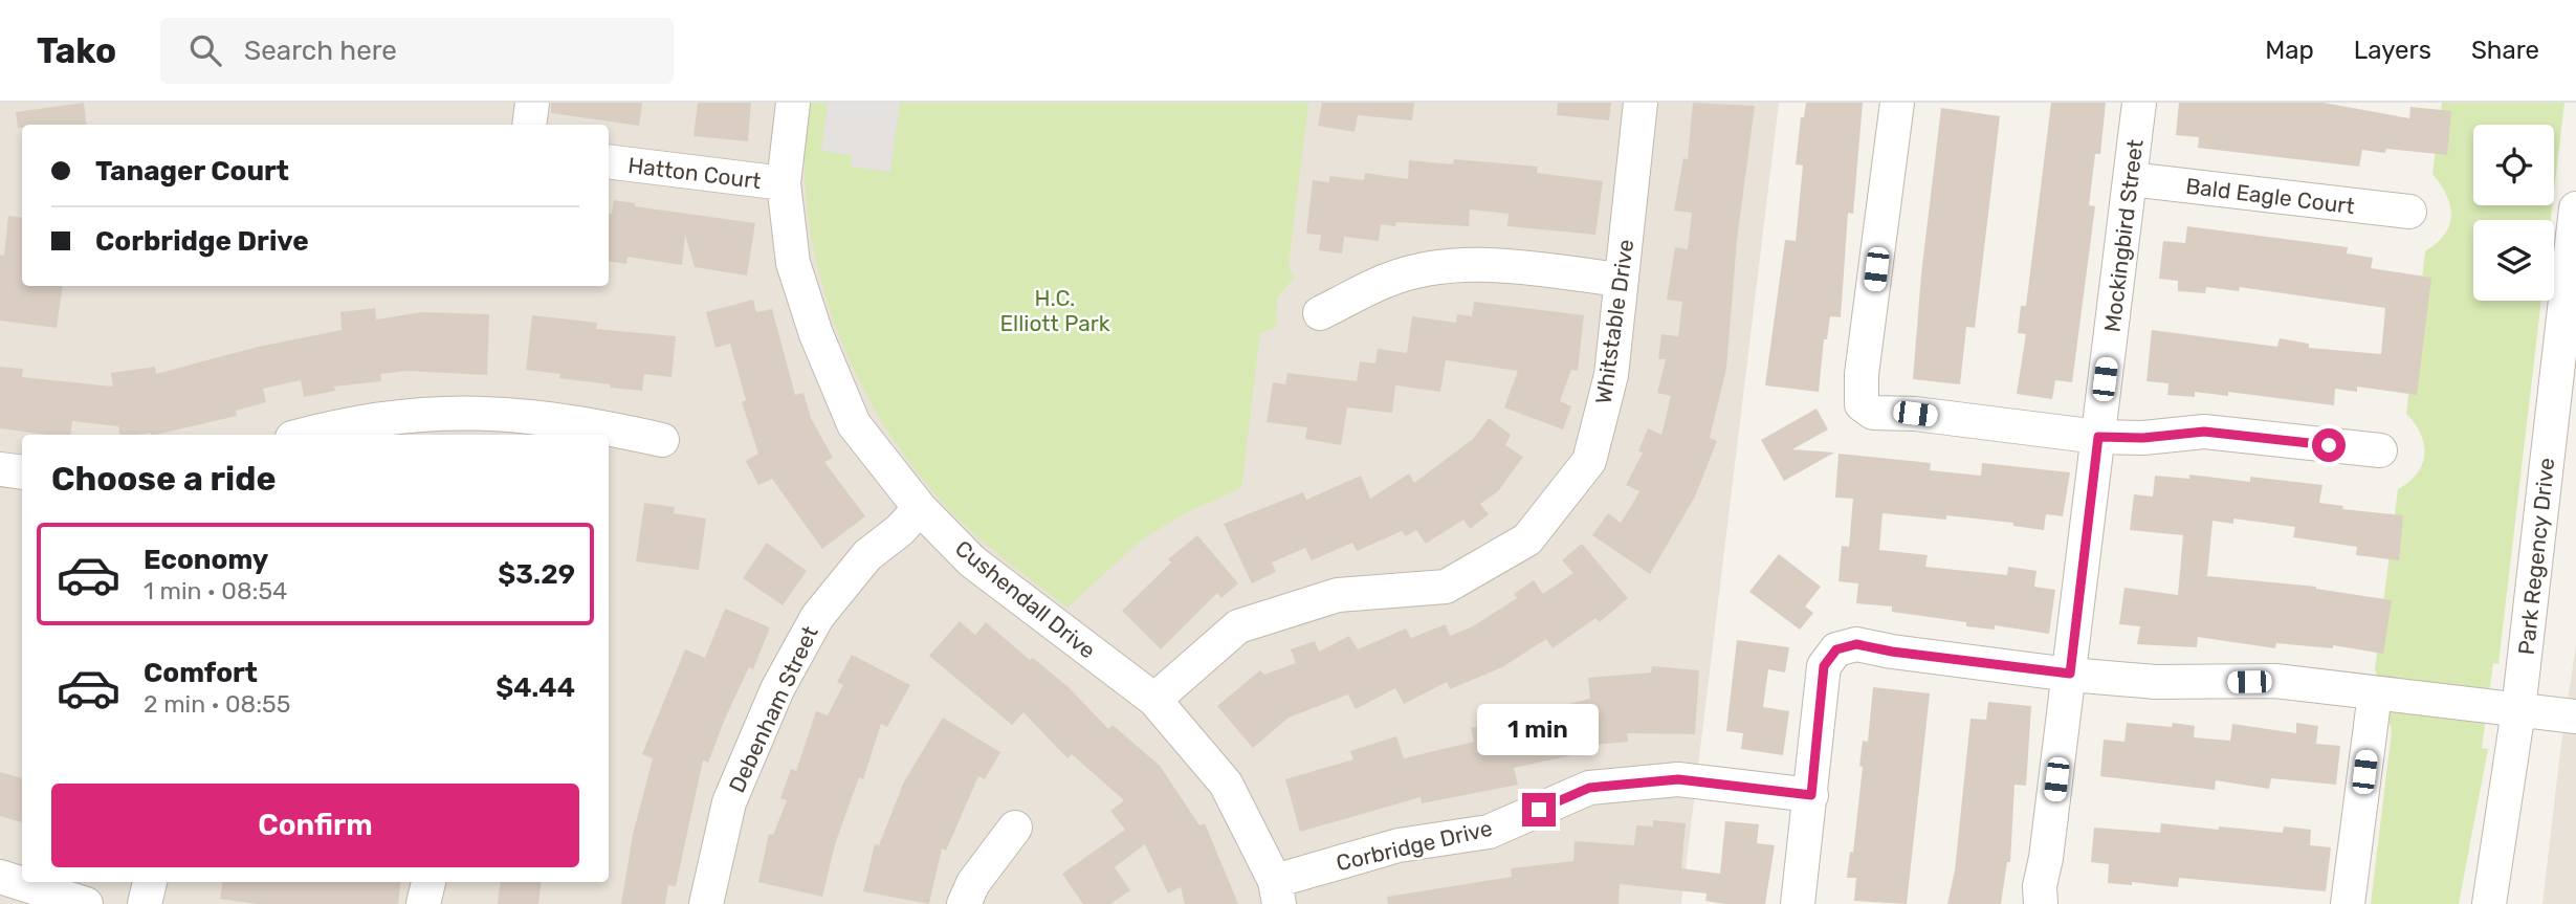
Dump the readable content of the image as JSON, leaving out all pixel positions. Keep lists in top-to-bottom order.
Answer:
{
  "streets": {
    "street": [
      "Hatton Court",
      "Bald Eagle Court",
      "Mockingbird Street",
      "Whitstable Drive",
      "Park Regency Drive",
      "Cushendall Drive",
      "Debenham Street",
      "Corbridge Drive"
    ]
  },
  "crossings": [
    ["Hatton Court", "Cushendall Drive"],
    ["Bald Eagle Court", "Mockingbird Street"],
    ["Whitstable Drive", "Cushendall Drive"],
    ["Cushendall Drive", "Debenham Street"],
    ["Cushendall Drive", "Corbridge Drive"]
  ],
  "parks": ["H.C. Elliott Park"],
  "page": {
    "header": "Tako",
    "search": "Search here",
    "nav": ["Map", "Layers", "Share"],
    "banner": ["Tanager Court", "Corbridge Drive"],
    "heading": "Choose a ride",
    "list": [
      {
        "name": "Economy",
        "note": "1 min · 08:54",
        "value": "$3.29"
      },
      {
        "name": "Comfort",
        "note": "2 min · 08:55",
        "value": "$4.44"
      }
    ],
    "bubble": "1 min",
    "buttons": "Confirm"
  }
}
